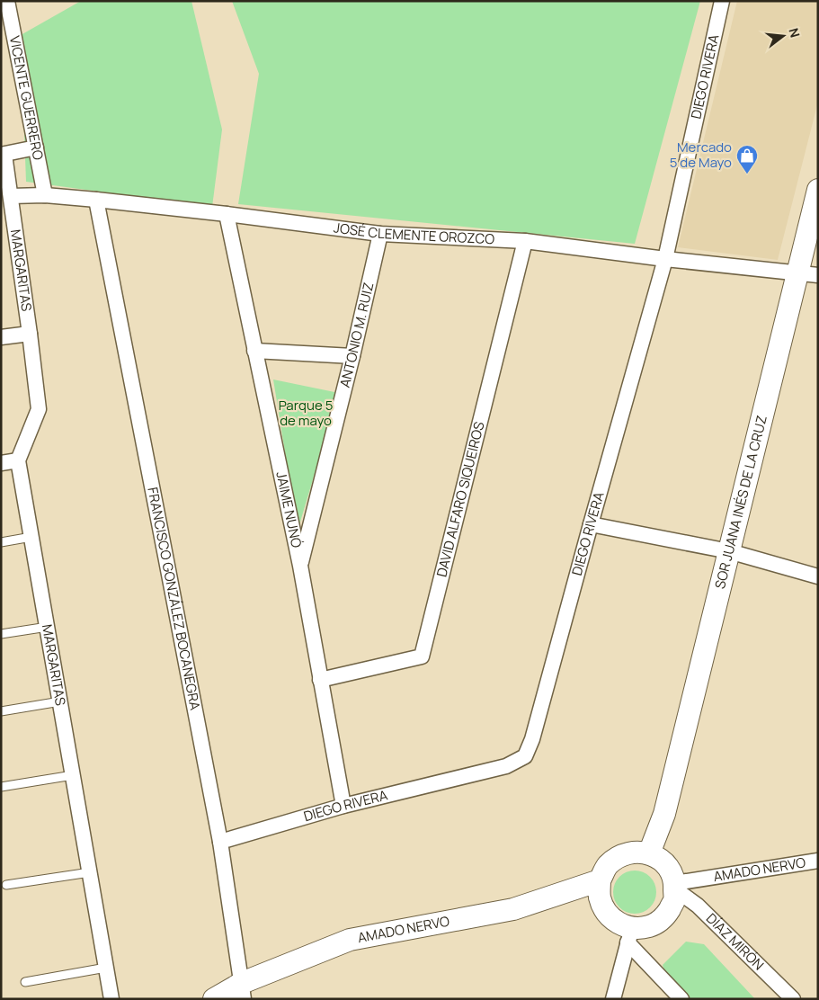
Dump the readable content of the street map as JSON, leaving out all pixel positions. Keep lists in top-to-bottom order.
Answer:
{
  "streets": {
    "main road": ["SOR JUANA INÉS DE LA CRUZ", "AMADO NERVO"],
    "street": [
      "DIEGO RIVERA",
      "VICENTE GUERRERO",
      "JOSÉ CLEMENTE OROZCO",
      "MARGARITAS",
      "ANTONIO M. RUIZ",
      "DAVID ALFARO SIQUEIROS",
      "JAIME NUNÓ",
      "FRANCISCO GONZÁLEZ BOCANEGRA",
      "DÍAZ MIRÓN"
    ]
  },
  "crossings": [
    ["DIEGO RIVERA", "JOSÉ CLEMENTE OROZCO"],
    ["DIEGO RIVERA", "JAIME NUNÓ"],
    ["DIEGO RIVERA", "FRANCISCO GONZÁLEZ BOCANEGRA"],
    ["VICENTE GUERRERO", "JOSÉ CLEMENTE OROZCO"],
    ["JOSÉ CLEMENTE OROZCO", "MARGARITAS"],
    ["JOSÉ CLEMENTE OROZCO", "ANTONIO M. RUIZ"],
    ["JOSÉ CLEMENTE OROZCO", "DAVID ALFARO SIQUEIROS"],
    ["JOSÉ CLEMENTE OROZCO", "SOR JUANA INÉS DE LA CRUZ"],
    ["JOSÉ CLEMENTE OROZCO", "JAIME NUNÓ"],
    ["JOSÉ CLEMENTE OROZCO", "FRANCISCO GONZÁLEZ BOCANEGRA"],
    ["ANTONIO M. RUIZ", "JAIME NUNÓ"],
    ["DAVID ALFARO SIQUEIROS", "JAIME NUNÓ"],
    ["SOR JUANA INÉS DE LA CRUZ", "AMADO NERVO"],
    ["SOR JUANA INÉS DE LA CRUZ", "DÍAZ MIRÓN"],
    ["FRANCISCO GONZÁLEZ BOCANEGRA", "AMADO NERVO"],
    ["AMADO NERVO", "DÍAZ MIRÓN"]
  ],
  "parks": ["Parque 5 de mayo"],
  "places": {
    "shop": ["Mercado 5 de Mayo"]
  },
  "north": "right"
}
